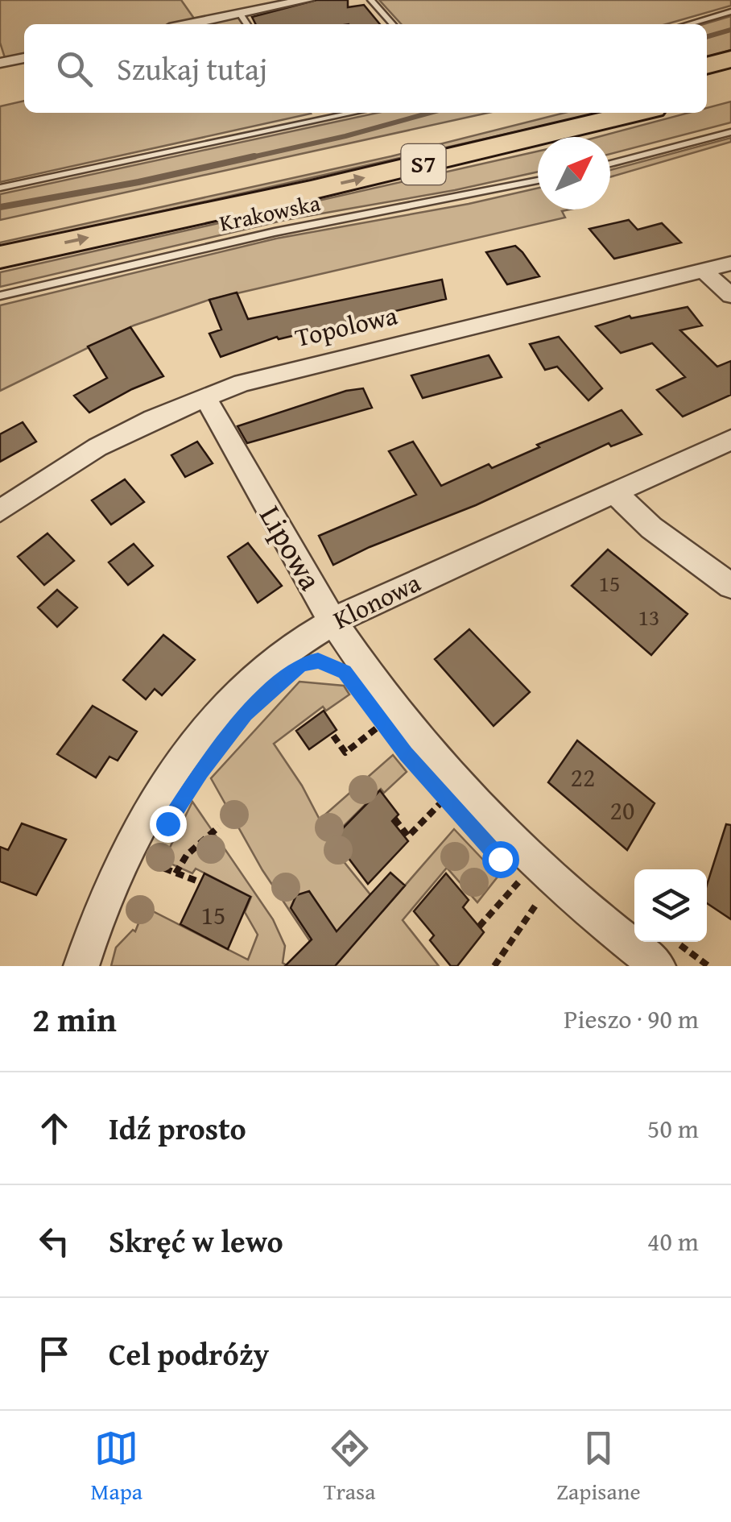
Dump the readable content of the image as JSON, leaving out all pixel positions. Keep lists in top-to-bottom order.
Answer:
{
  "streets": {
    "highway": ["S7"],
    "street": ["Topolowa", "Lipowa", "Klonowa"],
    "lane": ["Krakowska"]
  },
  "crossings": [
    ["Topolowa", "Lipowa"],
    ["Lipowa", "Klonowa"]
  ],
  "house_numbers": [
    "15",
    "13",
    "22",
    "20",
    "15"
  ],
  "north": "top right",
  "page": {
    "search": "Szukaj tutaj",
    "heading": ["2 min", "Pieszo · 90 m"],
    "list": [
      ["Idź prosto", "50 m"],
      ["Skręć w lewo", "40 m"],
      "Cel podróży"
    ],
    "nav": ["Mapa", "Trasa", "Zapisane"]
  }
}
